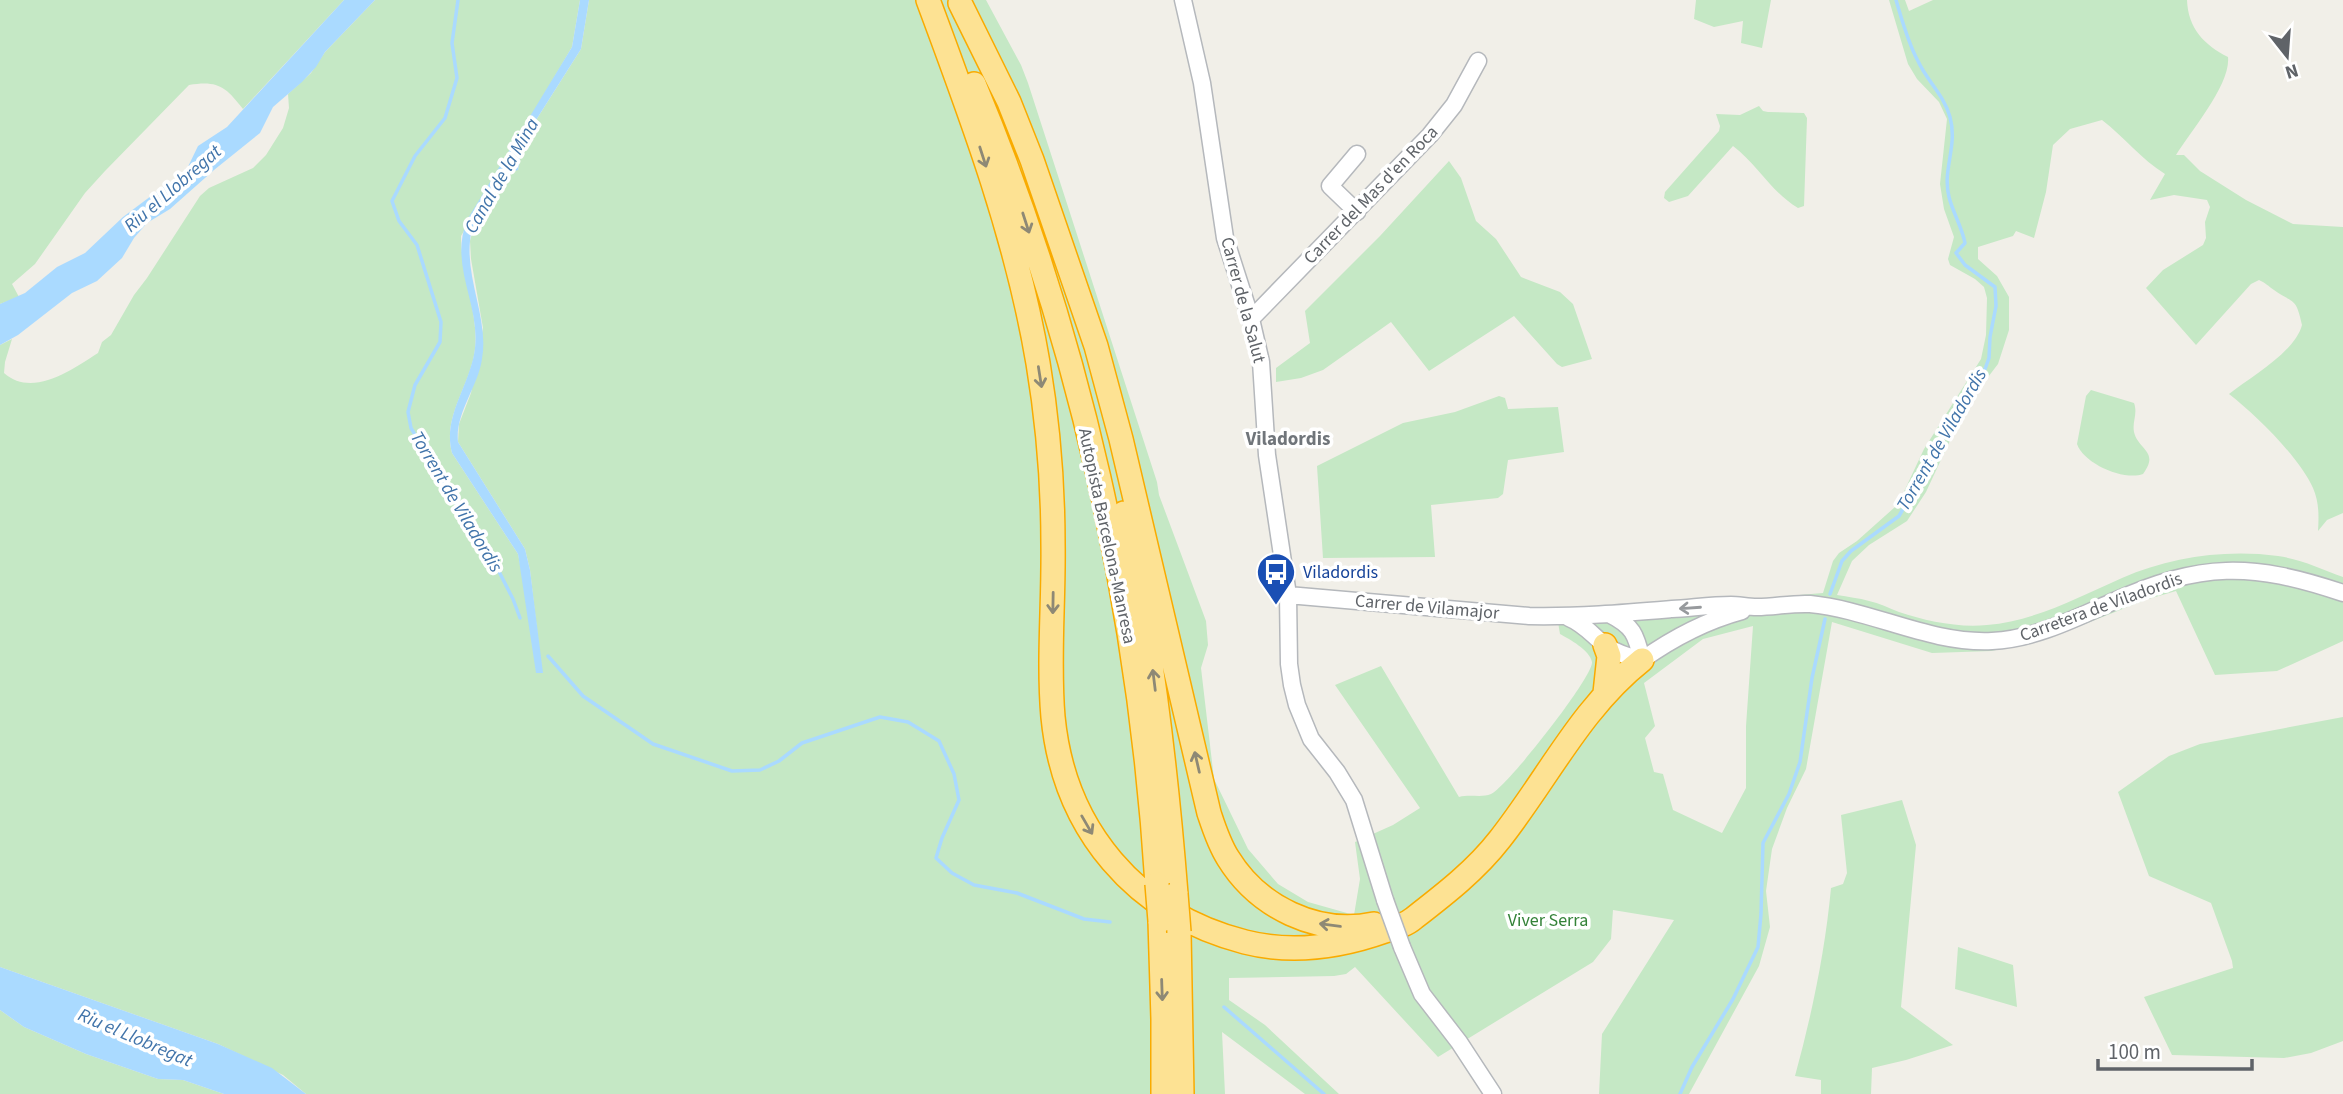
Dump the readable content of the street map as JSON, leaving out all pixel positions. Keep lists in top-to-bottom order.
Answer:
{
  "streets": {
    "highway": ["Autopista Barcelona-Manresa"],
    "street": [
      "Carrer del Mas d'en Roca",
      "Carrer de la Salut",
      "Carrer de Vilamajor",
      "Carretera de Viladordis"
    ]
  },
  "crossings": [
    ["Carrer del Mas d'en Roca", "Carrer de la Salut"],
    ["Carrer de la Salut", "Carrer de Vilamajor"],
    ["Carrer de Vilamajor", "Carretera de Viladordis"]
  ],
  "districts": ["Viladordis"],
  "water": ["Canal de la Mina", "Riu el Llobregat", "Torrent de Viladordis"],
  "parks": ["Viver Serra"],
  "places": {
    "bus stop": ["Viladordis"]
  },
  "scale_bar": "100 m",
  "north": "bottom"
}
